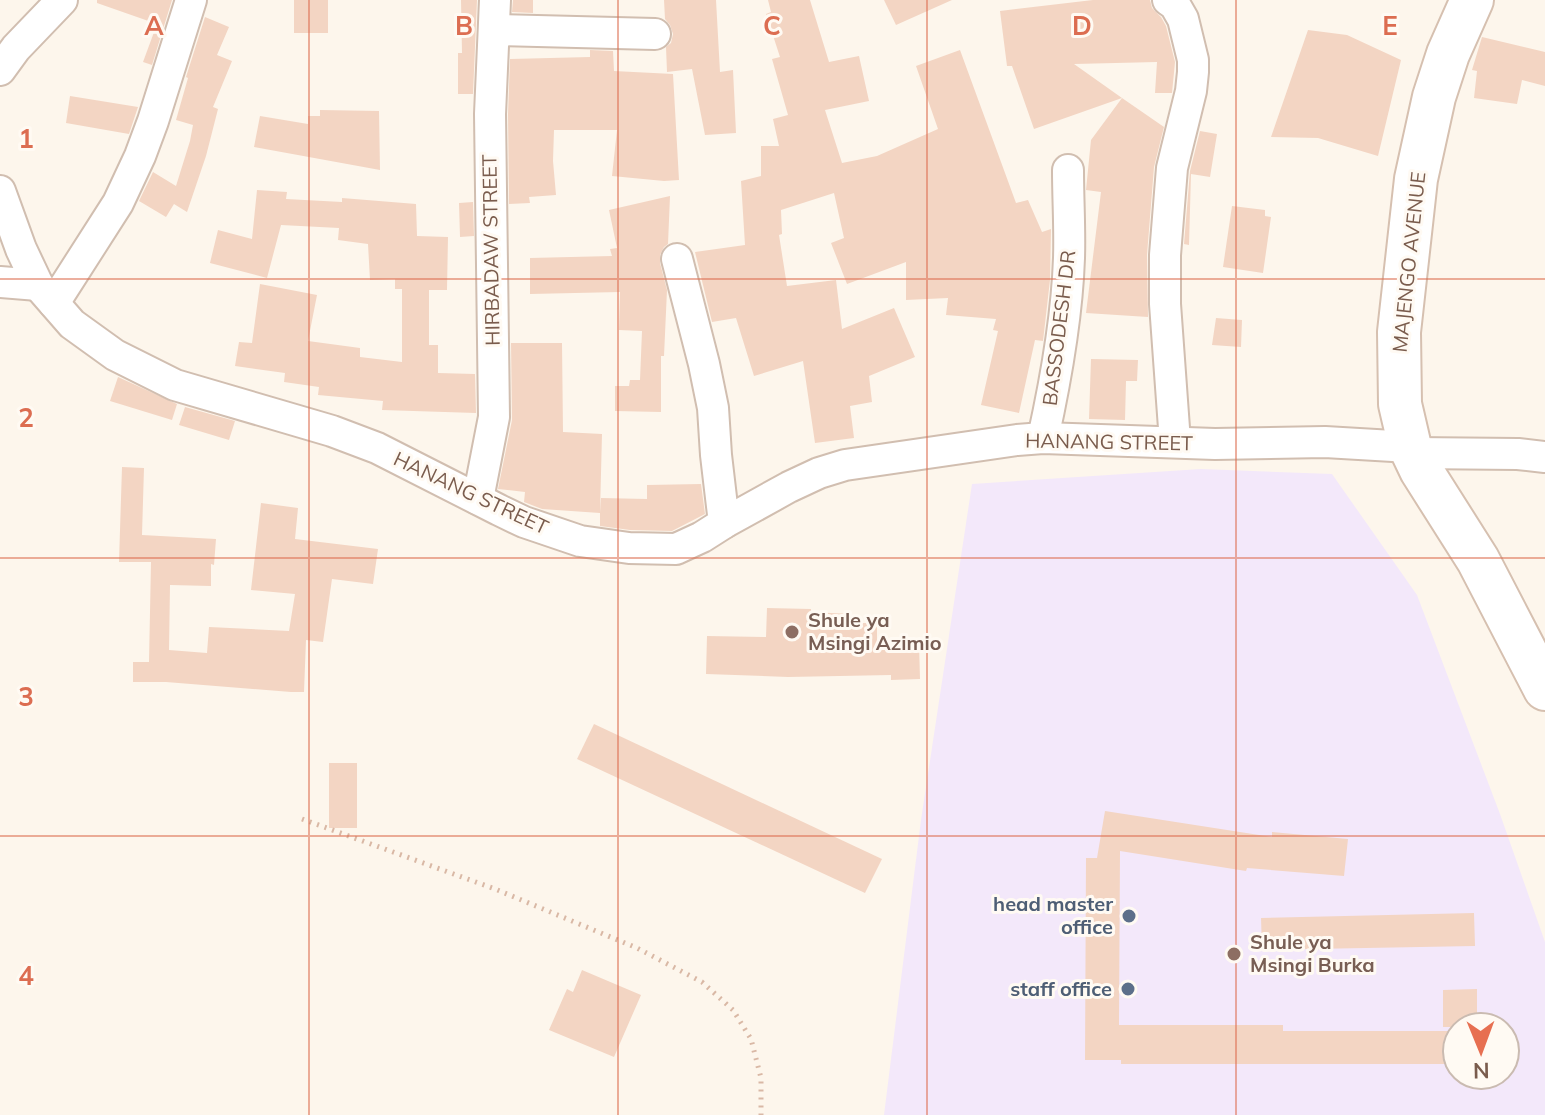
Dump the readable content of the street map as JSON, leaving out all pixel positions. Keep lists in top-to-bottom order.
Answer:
{
  "streets": {
    "street": [
      "HIRBADAW STREET",
      "MAJENGO AVENUE",
      "BASSODESH DR",
      "HANANG STREET"
    ]
  },
  "crossings": [
    ["HIRBADAW STREET", "HANANG STREET"],
    ["MAJENGO AVENUE", "HANANG STREET"],
    ["BASSODESH DR", "HANANG STREET"]
  ],
  "places": [
    "Shule ya Msingi Azimio",
    "head master office",
    "Shule ya Msingi Burka",
    "staff office"
  ],
  "north": "bottom",
  "grid": {
    "columns": [
      "A",
      "B",
      "C",
      "D",
      "E"
    ],
    "rows": [
      "1",
      "2",
      "3",
      "4"
    ]
  }
}
